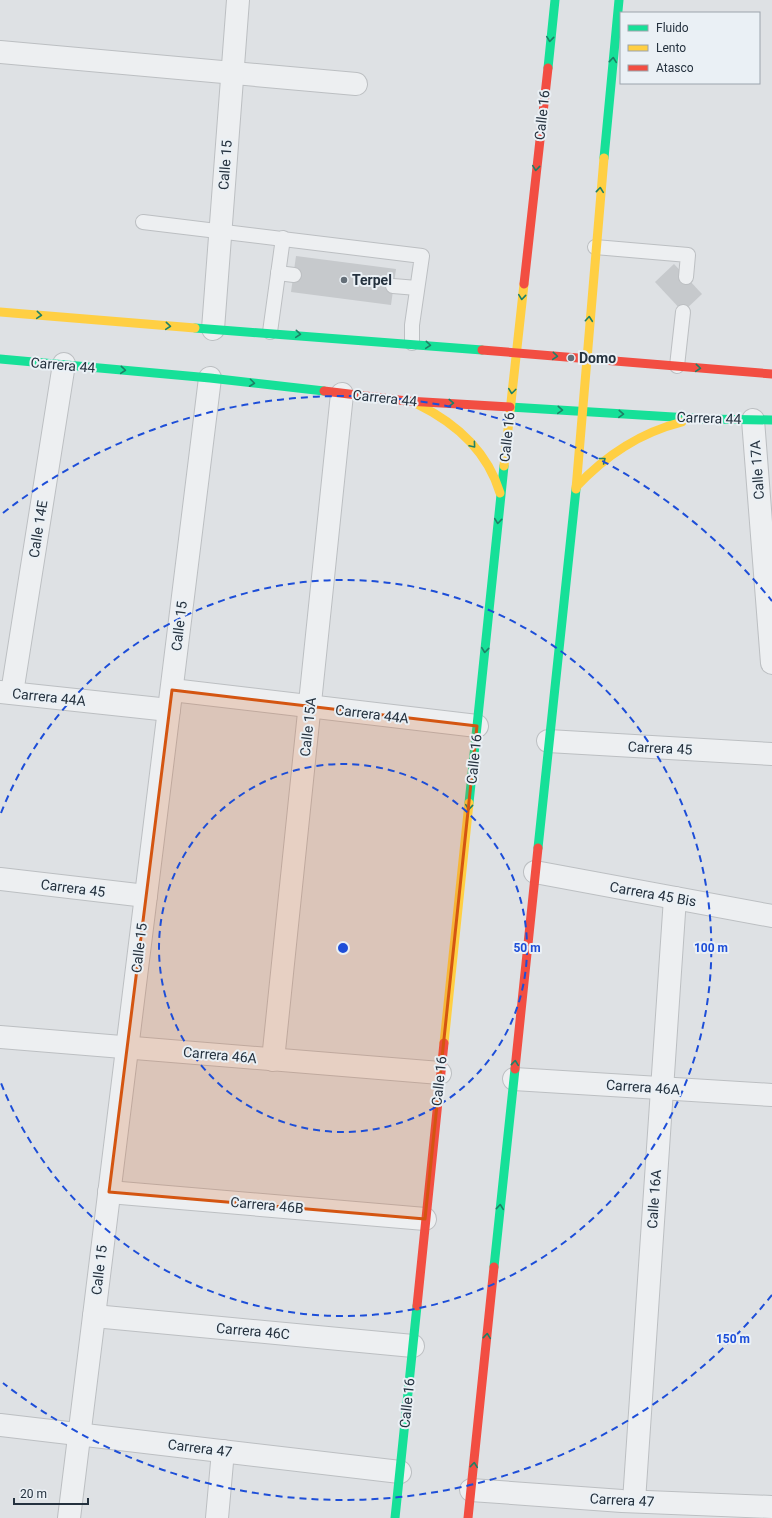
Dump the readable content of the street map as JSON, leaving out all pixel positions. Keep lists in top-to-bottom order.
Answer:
{
  "streets": {
    "street": [
      "Calle 16",
      "Calle 15",
      "Carrera 44",
      "Calle 17A",
      "Calle 14E",
      "Carrera 44A",
      "Calle 15A",
      "Carrera 45",
      "Carrera 45 Bis",
      "Carrera 46A",
      "Calle 16A",
      "Carrera 46B",
      "Carrera 46C",
      "Carrera 47"
    ]
  },
  "crossings": [
    ["Calle 16", "Carrera 44"],
    ["Calle 16", "Carrera 44A"],
    ["Calle 16", "Carrera 46A"],
    ["Calle 16", "Carrera 46B"],
    ["Calle 16", "Carrera 46C"],
    ["Calle 16", "Carrera 47"],
    ["Calle 15", "Carrera 44"],
    ["Calle 15", "Carrera 44A"],
    ["Calle 15", "Carrera 45"],
    ["Calle 15", "Carrera 46A"],
    ["Calle 15", "Carrera 46B"],
    ["Calle 15", "Carrera 46C"],
    ["Calle 15", "Carrera 47"],
    ["Carrera 44", "Calle 17A"],
    ["Carrera 44", "Calle 14E"],
    ["Carrera 44", "Calle 15A"],
    ["Calle 14E", "Carrera 44A"],
    ["Carrera 44A", "Calle 15A"],
    ["Calle 15A", "Carrera 46A"],
    ["Carrera 45 Bis", "Calle 16A"],
    ["Carrera 46A", "Calle 16A"],
    ["Calle 16A", "Carrera 47"]
  ],
  "places": ["Terpel", "Domo"],
  "legend": ["Fluido", "Lento", "Atasco"],
  "scale_bar": "20 m",
  "rings": ["50 m", "100 m", "150 m"]
}
